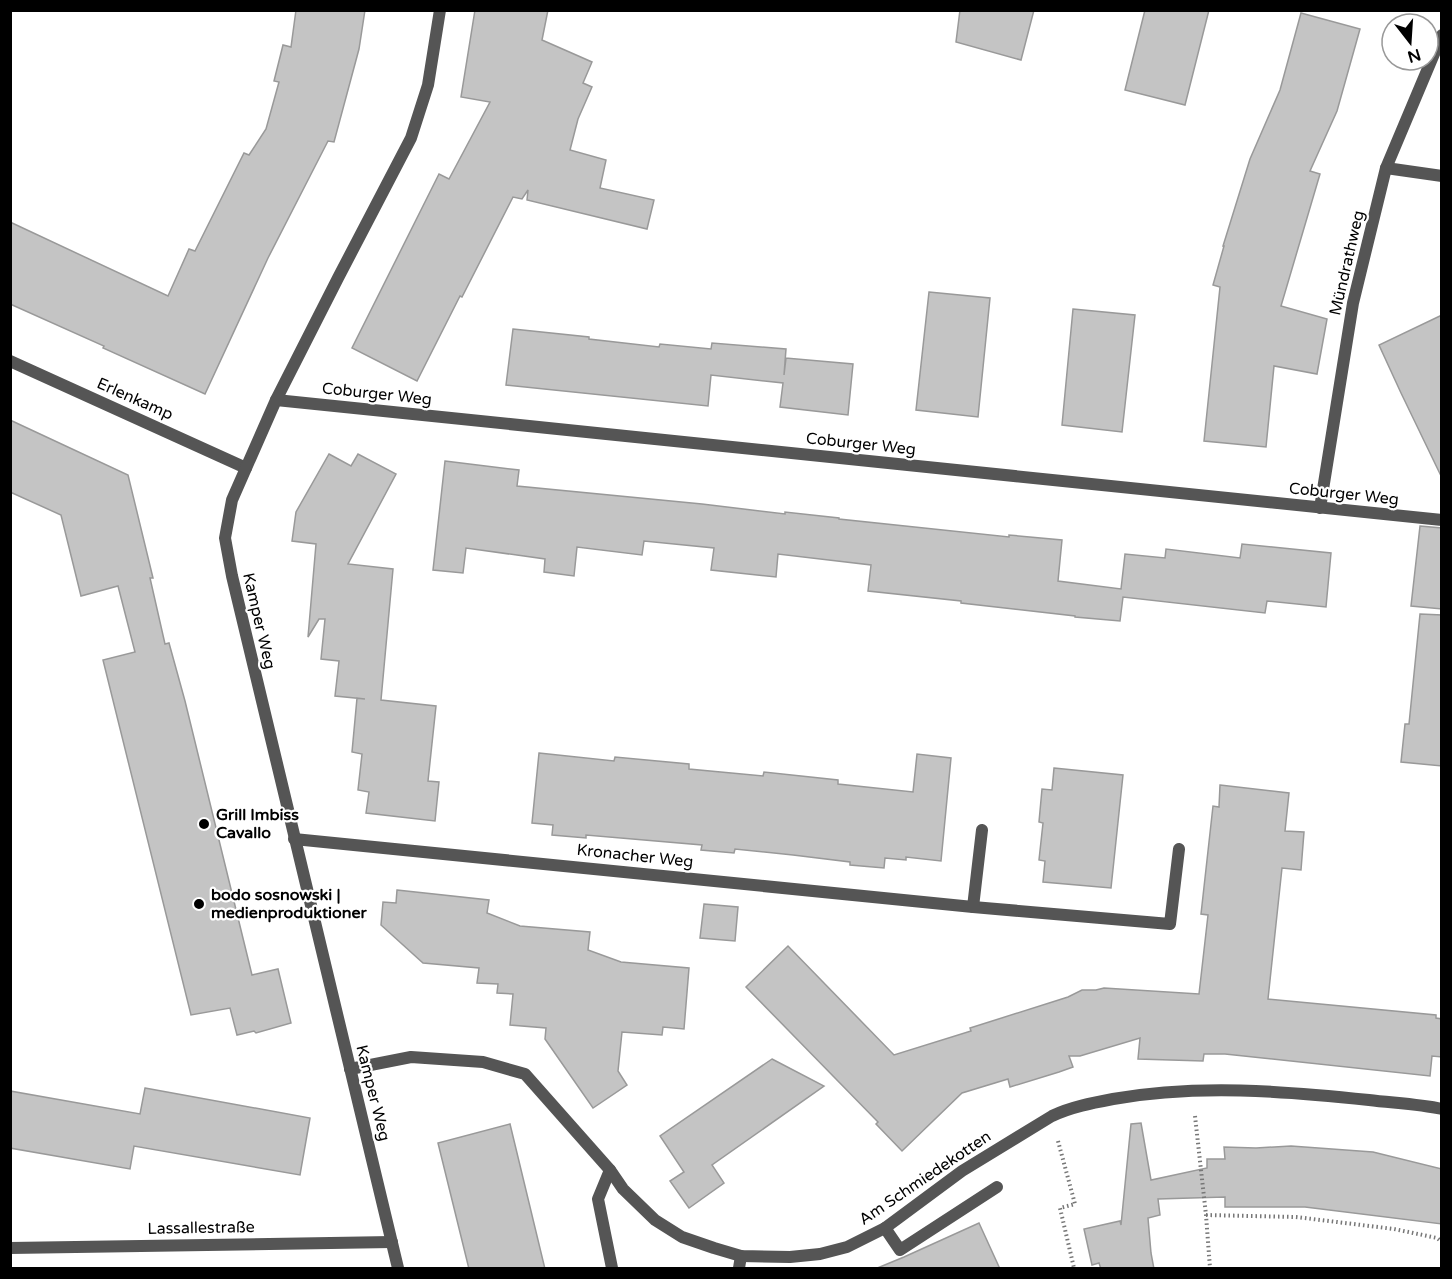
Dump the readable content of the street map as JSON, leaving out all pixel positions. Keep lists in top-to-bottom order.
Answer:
{
  "streets": {
    "street": [
      "Mündrathweg",
      "Coburger Weg",
      "Erlenkamp",
      "Kamper Weg",
      "Kronacher Weg",
      "Am Schmiedekotten",
      "Lassallestraße"
    ]
  },
  "crossings": [
    ["Mündrathweg", "Coburger Weg"],
    ["Coburger Weg", "Kamper Weg"],
    ["Erlenkamp", "Kamper Weg"],
    ["Kamper Weg", "Kronacher Weg"],
    ["Kamper Weg", "Am Schmiedekotten"],
    ["Kamper Weg", "Lassallestraße"]
  ],
  "places": ["Grill Imbiss Cavallo", "bodo sosnowski | medienproduktioner"],
  "north": "bottom"
}
